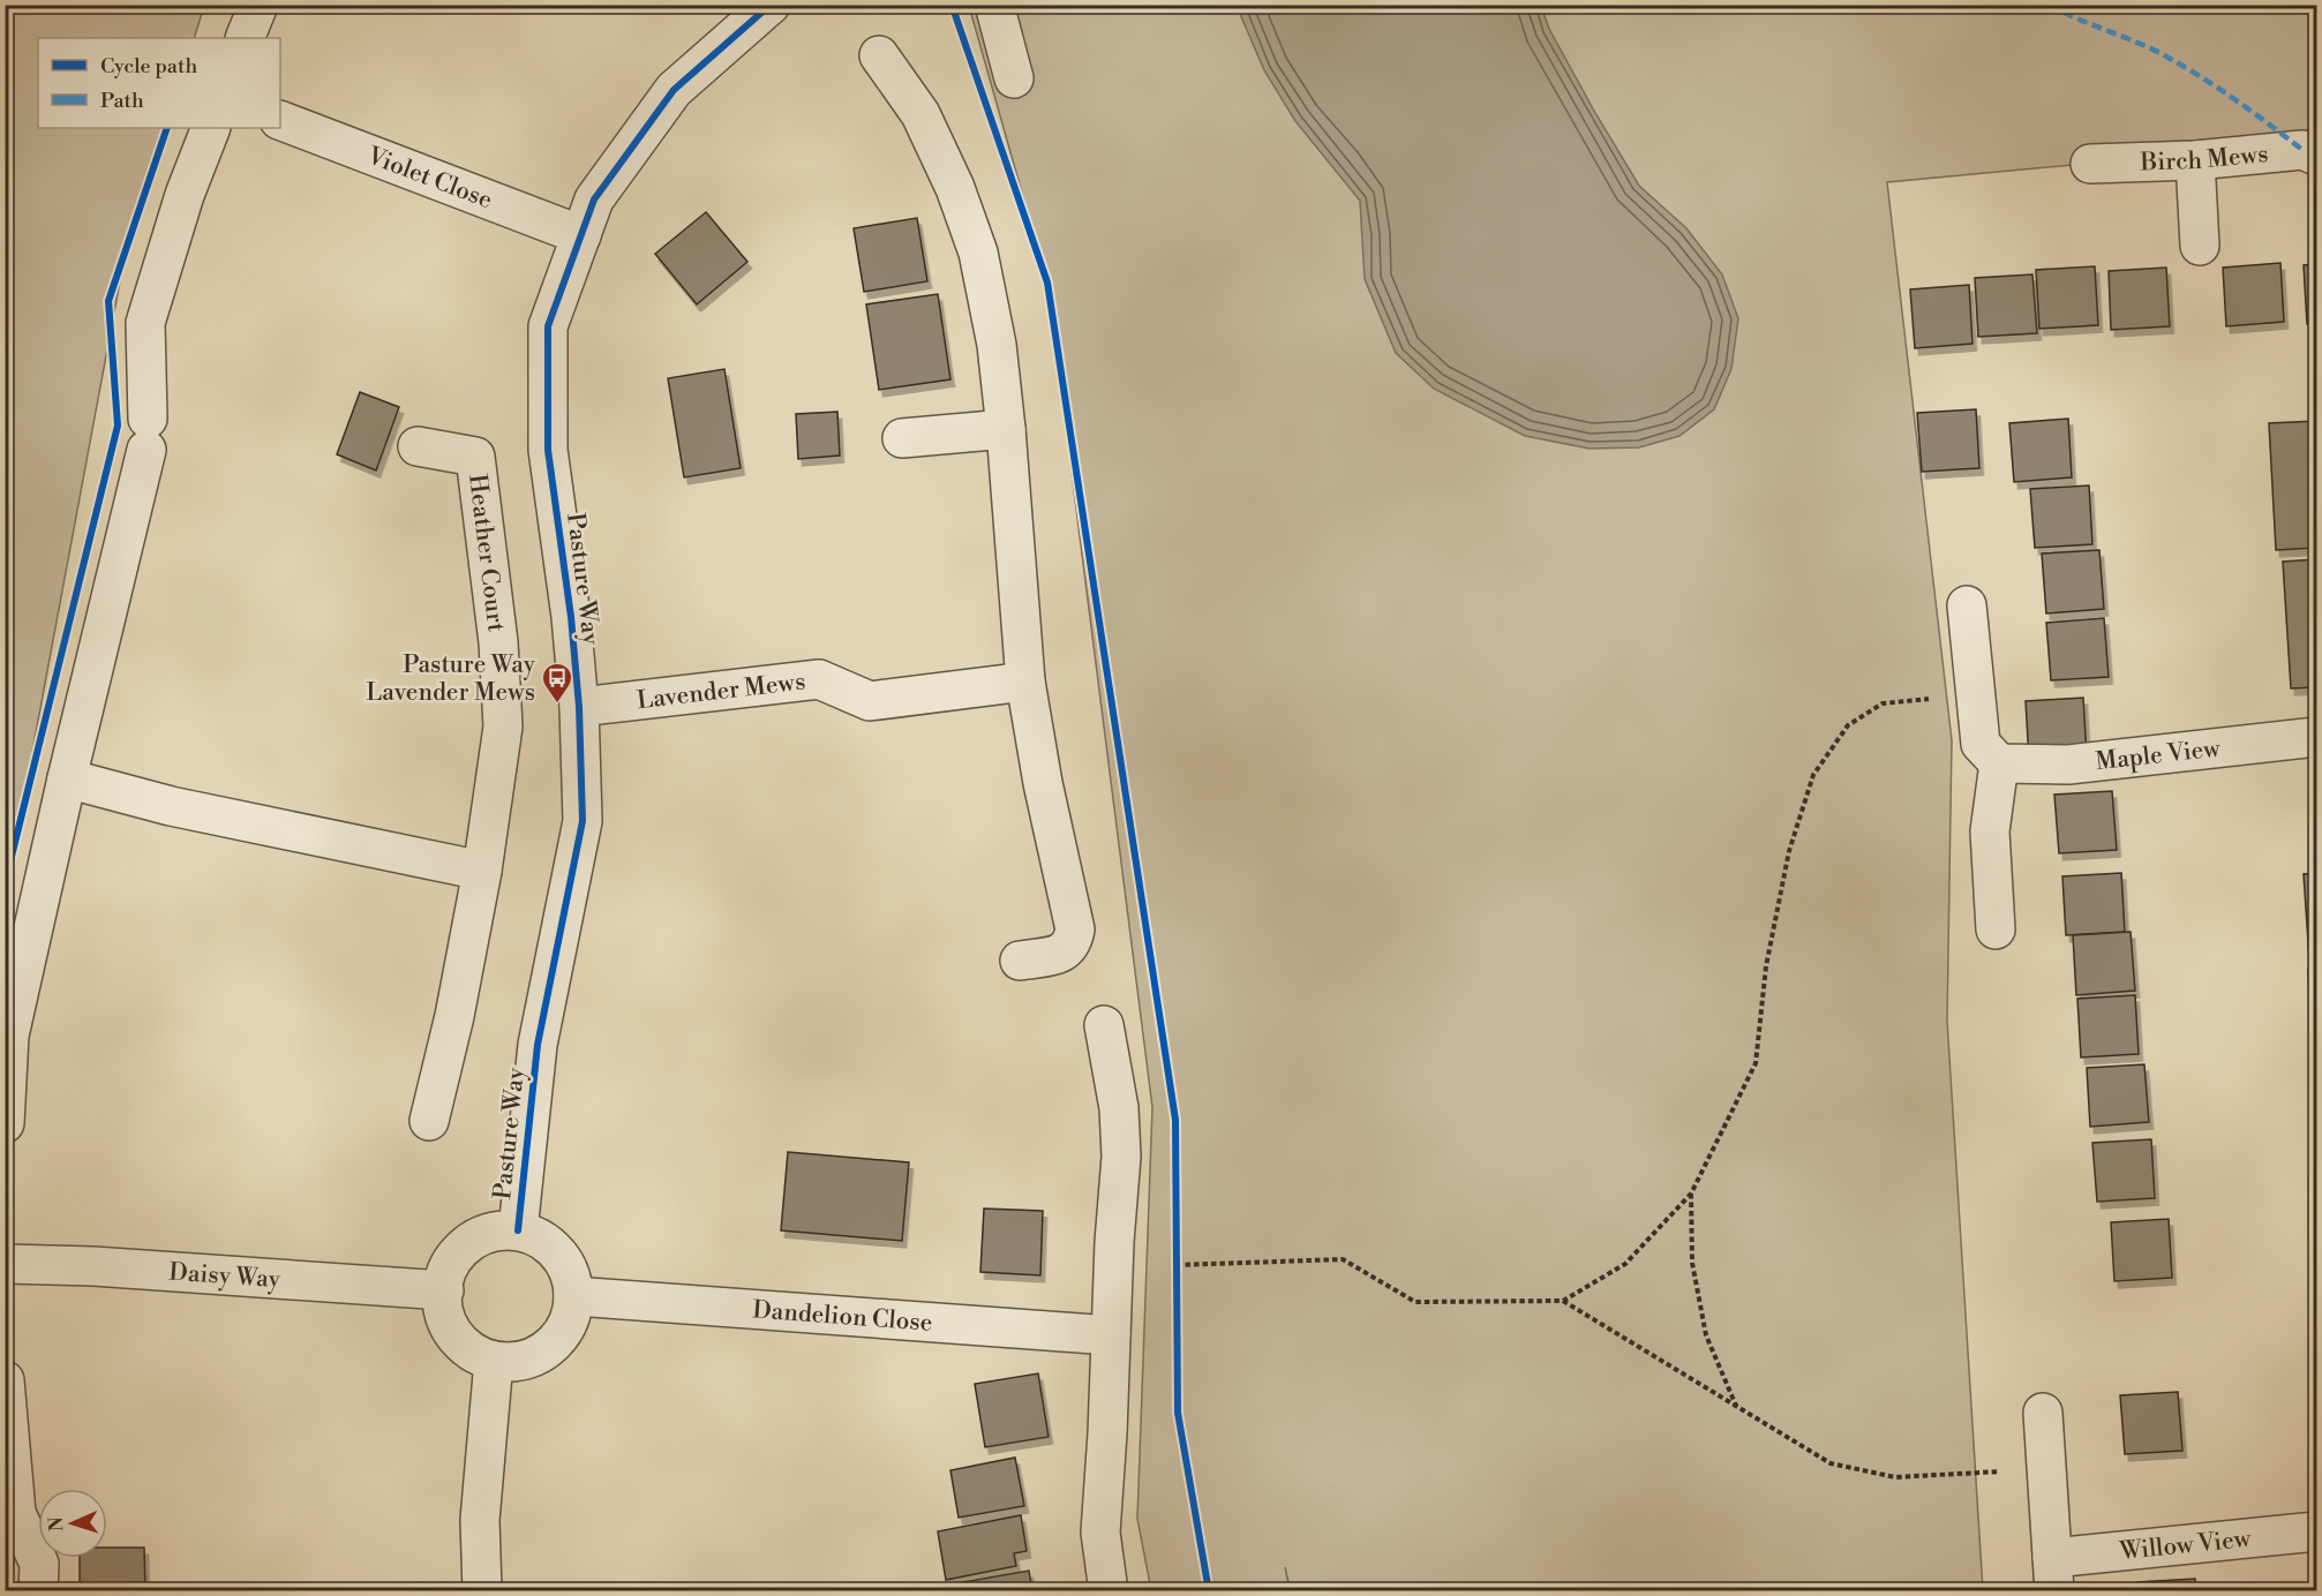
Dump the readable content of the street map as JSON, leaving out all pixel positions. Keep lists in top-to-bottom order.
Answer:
{
  "streets": {
    "street": [
      "Birch Mews",
      "Violet Close",
      "Heather Court",
      "Pasture Way",
      "Lavender Mews",
      "Maple View",
      "Daisy Way",
      "Dandelion Close",
      "Willow View"
    ]
  },
  "crossings": [
    ["Violet Close", "Pasture Way"],
    ["Pasture Way", "Lavender Mews"],
    ["Pasture Way", "Daisy Way"],
    ["Pasture Way", "Dandelion Close"],
    ["Daisy Way", "Dandelion Close"]
  ],
  "places": {
    "bus stop": ["Pasture Way Lavender Mews"]
  },
  "legend": ["Cycle path", "Path"],
  "north": "left"
}
